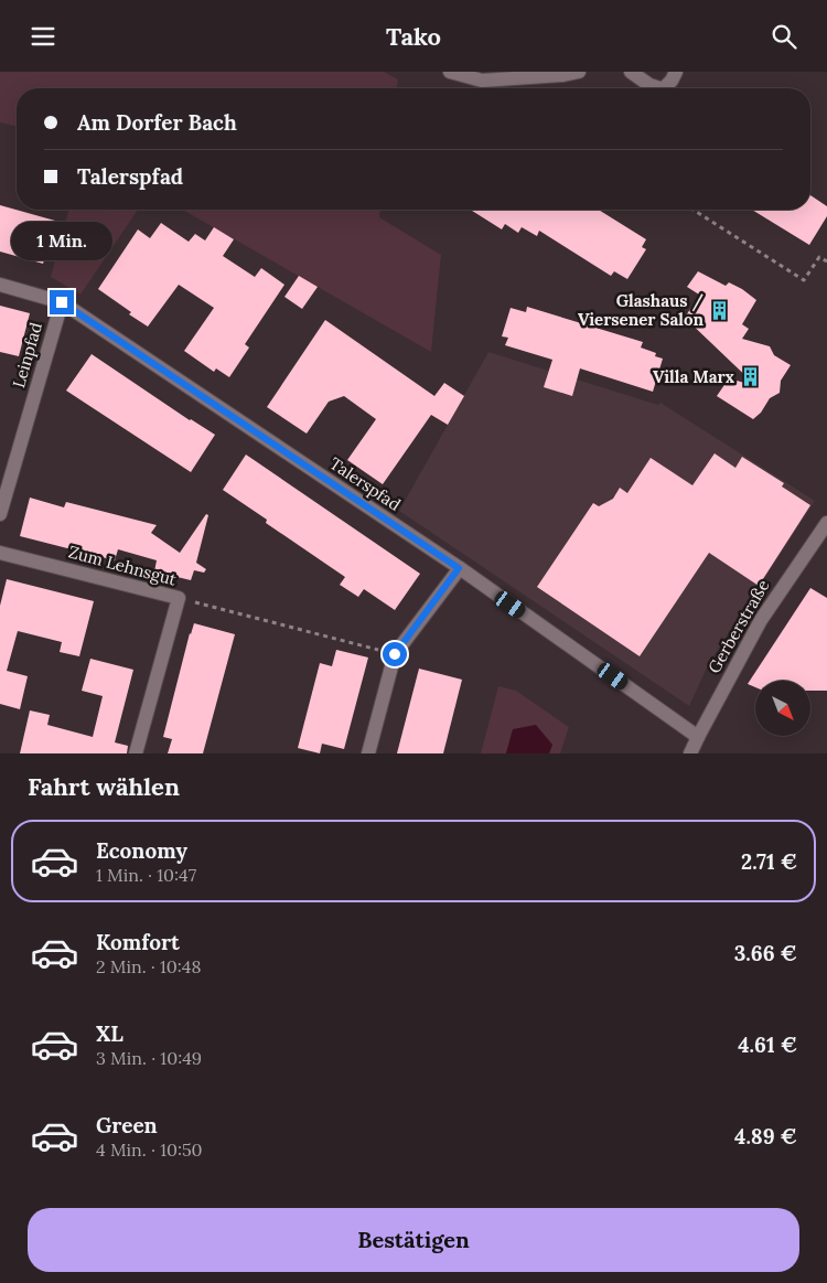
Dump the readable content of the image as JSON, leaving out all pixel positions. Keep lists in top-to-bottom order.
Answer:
{
  "streets": {
    "street": [
      "Leinpfad",
      "Talerspfad",
      "Zum Lehnsgut",
      "Gerberstraße"
    ]
  },
  "crossings": [
    ["Leinpfad", "Talerspfad"],
    ["Talerspfad", "Gerberstraße"]
  ],
  "places": {
    "building": ["Glashaus / Viersener Salon", "Villa Marx"]
  },
  "north": "bottom right",
  "page": {
    "header": "Tako",
    "banner": ["Am Dorfer Bach", "Talerspfad"],
    "bubble": "1 Min.",
    "heading": "Fahrt wählen",
    "list": [
      {
        "name": "Economy",
        "note": "1 Min. · 10:47",
        "value": "2.71 €"
      },
      {
        "name": "Komfort",
        "note": "2 Min. · 10:48",
        "value": "3.66 €"
      },
      {
        "name": "XL",
        "note": "3 Min. · 10:49",
        "value": "4.61 €"
      },
      {
        "name": "Green",
        "note": "4 Min. · 10:50",
        "value": "4.89 €"
      }
    ],
    "buttons": "Bestätigen"
  }
}
